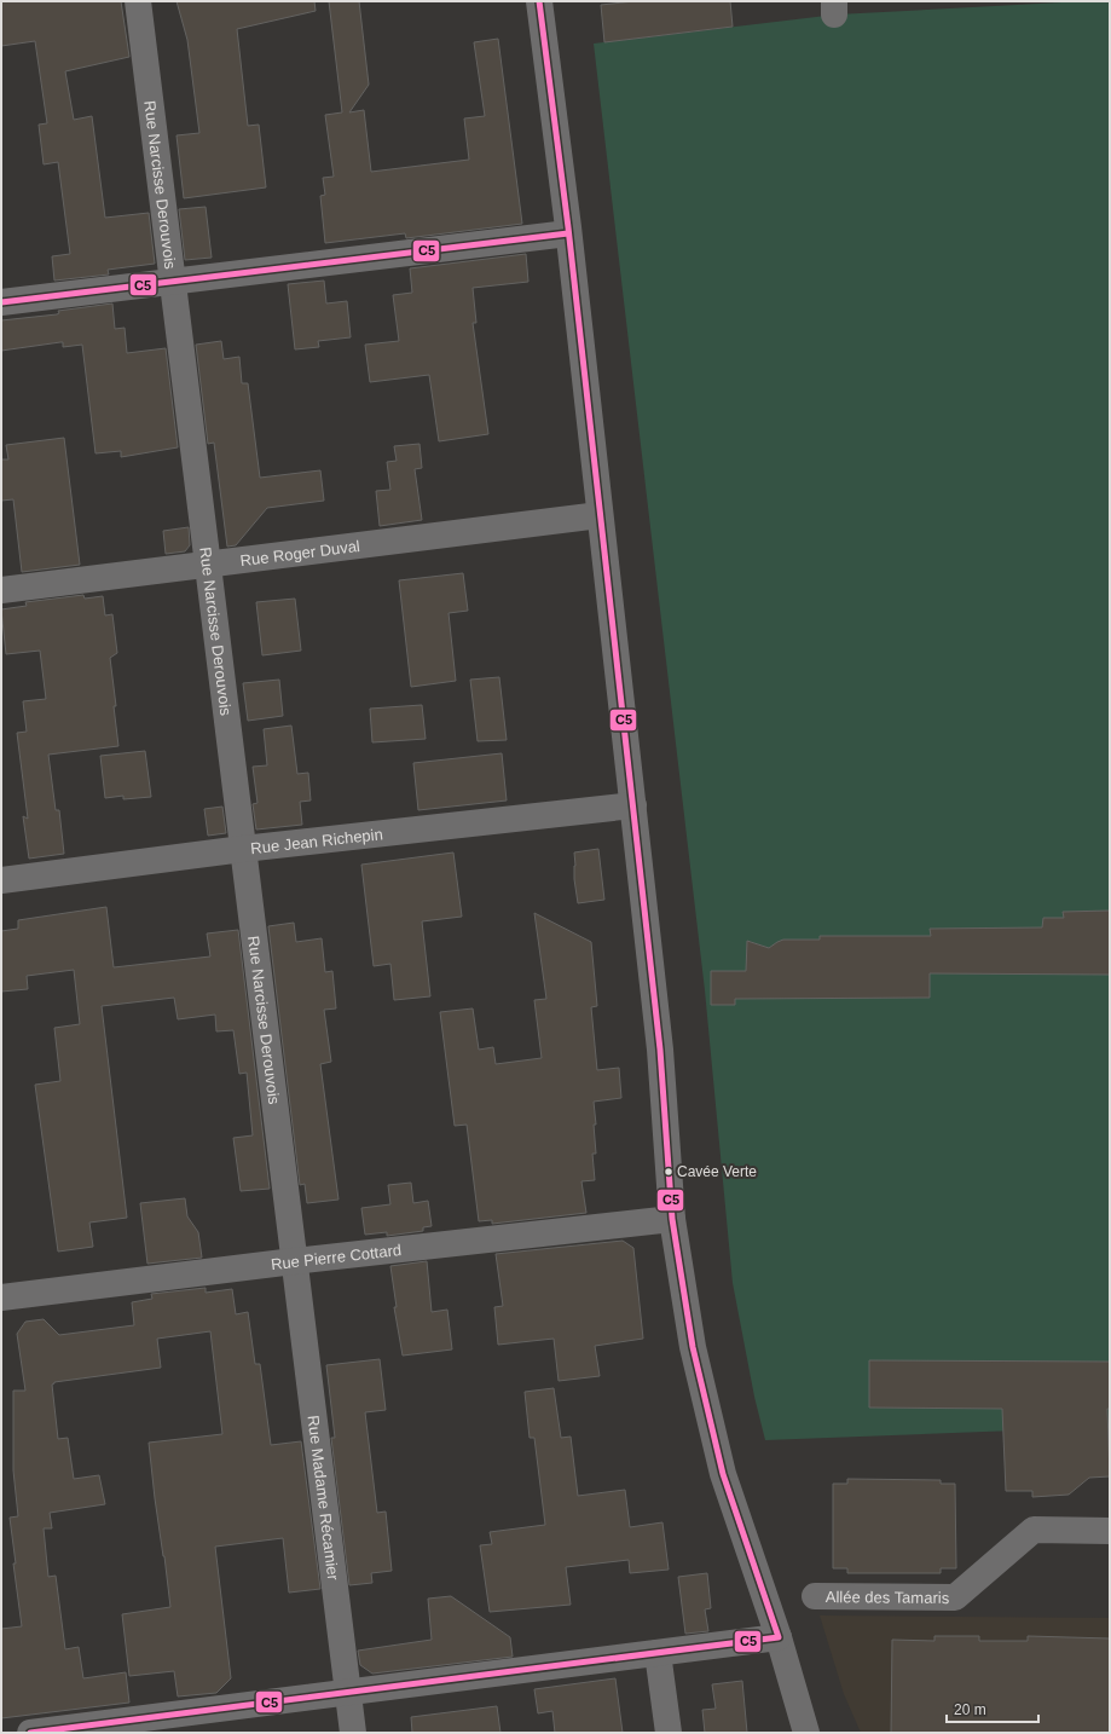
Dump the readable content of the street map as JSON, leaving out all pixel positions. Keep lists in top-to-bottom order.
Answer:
{
  "streets": {
    "street": [
      "Rue Narcisse Derouvois",
      "Rue Roger Duval",
      "Rue Jean Richepin",
      "Rue Pierre Cottard",
      "Rue Madame Récamier",
      "Allée des Tamaris"
    ]
  },
  "crossings": [
    ["Rue Narcisse Derouvois", "Rue Roger Duval"],
    ["Rue Narcisse Derouvois", "Rue Jean Richepin"],
    ["Rue Narcisse Derouvois", "Rue Pierre Cottard"],
    ["Rue Narcisse Derouvois", "Rue Madame Récamier"],
    ["Rue Pierre Cottard", "Rue Madame Récamier"]
  ],
  "places": ["Cavée Verte"],
  "lines": ["transit line C5"],
  "scale_bar": "20 m"
}
